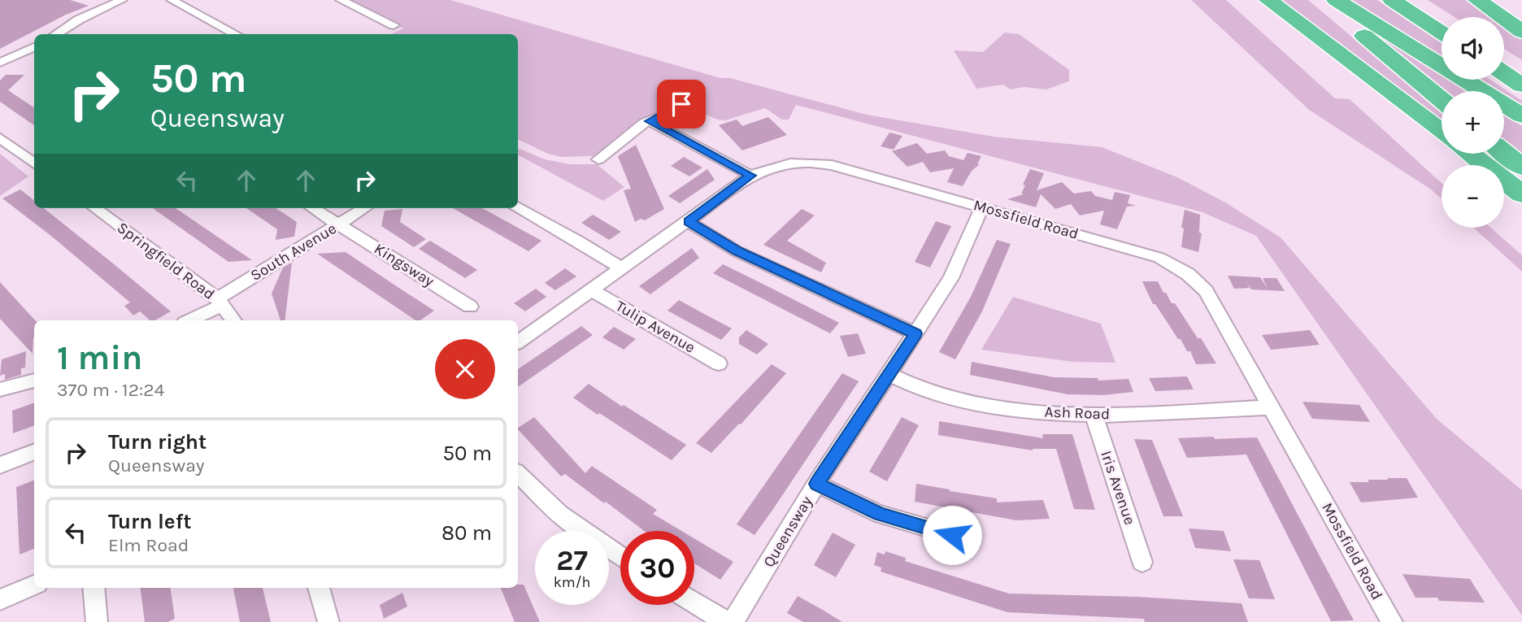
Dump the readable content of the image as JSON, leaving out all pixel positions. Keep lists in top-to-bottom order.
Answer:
{
  "streets": {
    "street": [
      "Mossfield Road",
      "South Avenue",
      "Springfield Road",
      "Kingsway",
      "Tulip Avenue",
      "Ash Road",
      "Iris Avenue",
      "Queensway"
    ]
  },
  "crossings": [
    ["Mossfield Road", "Tulip Avenue"],
    ["Mossfield Road", "Ash Road"],
    ["Mossfield Road", "Queensway"],
    ["South Avenue", "Springfield Road"],
    ["South Avenue", "Kingsway"],
    ["Ash Road", "Iris Avenue"],
    ["Ash Road", "Queensway"]
  ],
  "page": {
    "map_buttons": ["+", "−"],
    "turn": ["50 m", "Queensway"],
    "heading": ["1 min", "370 m · 12:24"],
    "list": [
      {
        "name": "Turn right",
        "note": "Queensway",
        "value": "50 m"
      },
      {
        "name": "Turn left",
        "note": "Elm Road",
        "value": "80 m"
      }
    ],
    "speed": "27 km/h",
    "limit": "30"
  }
}
